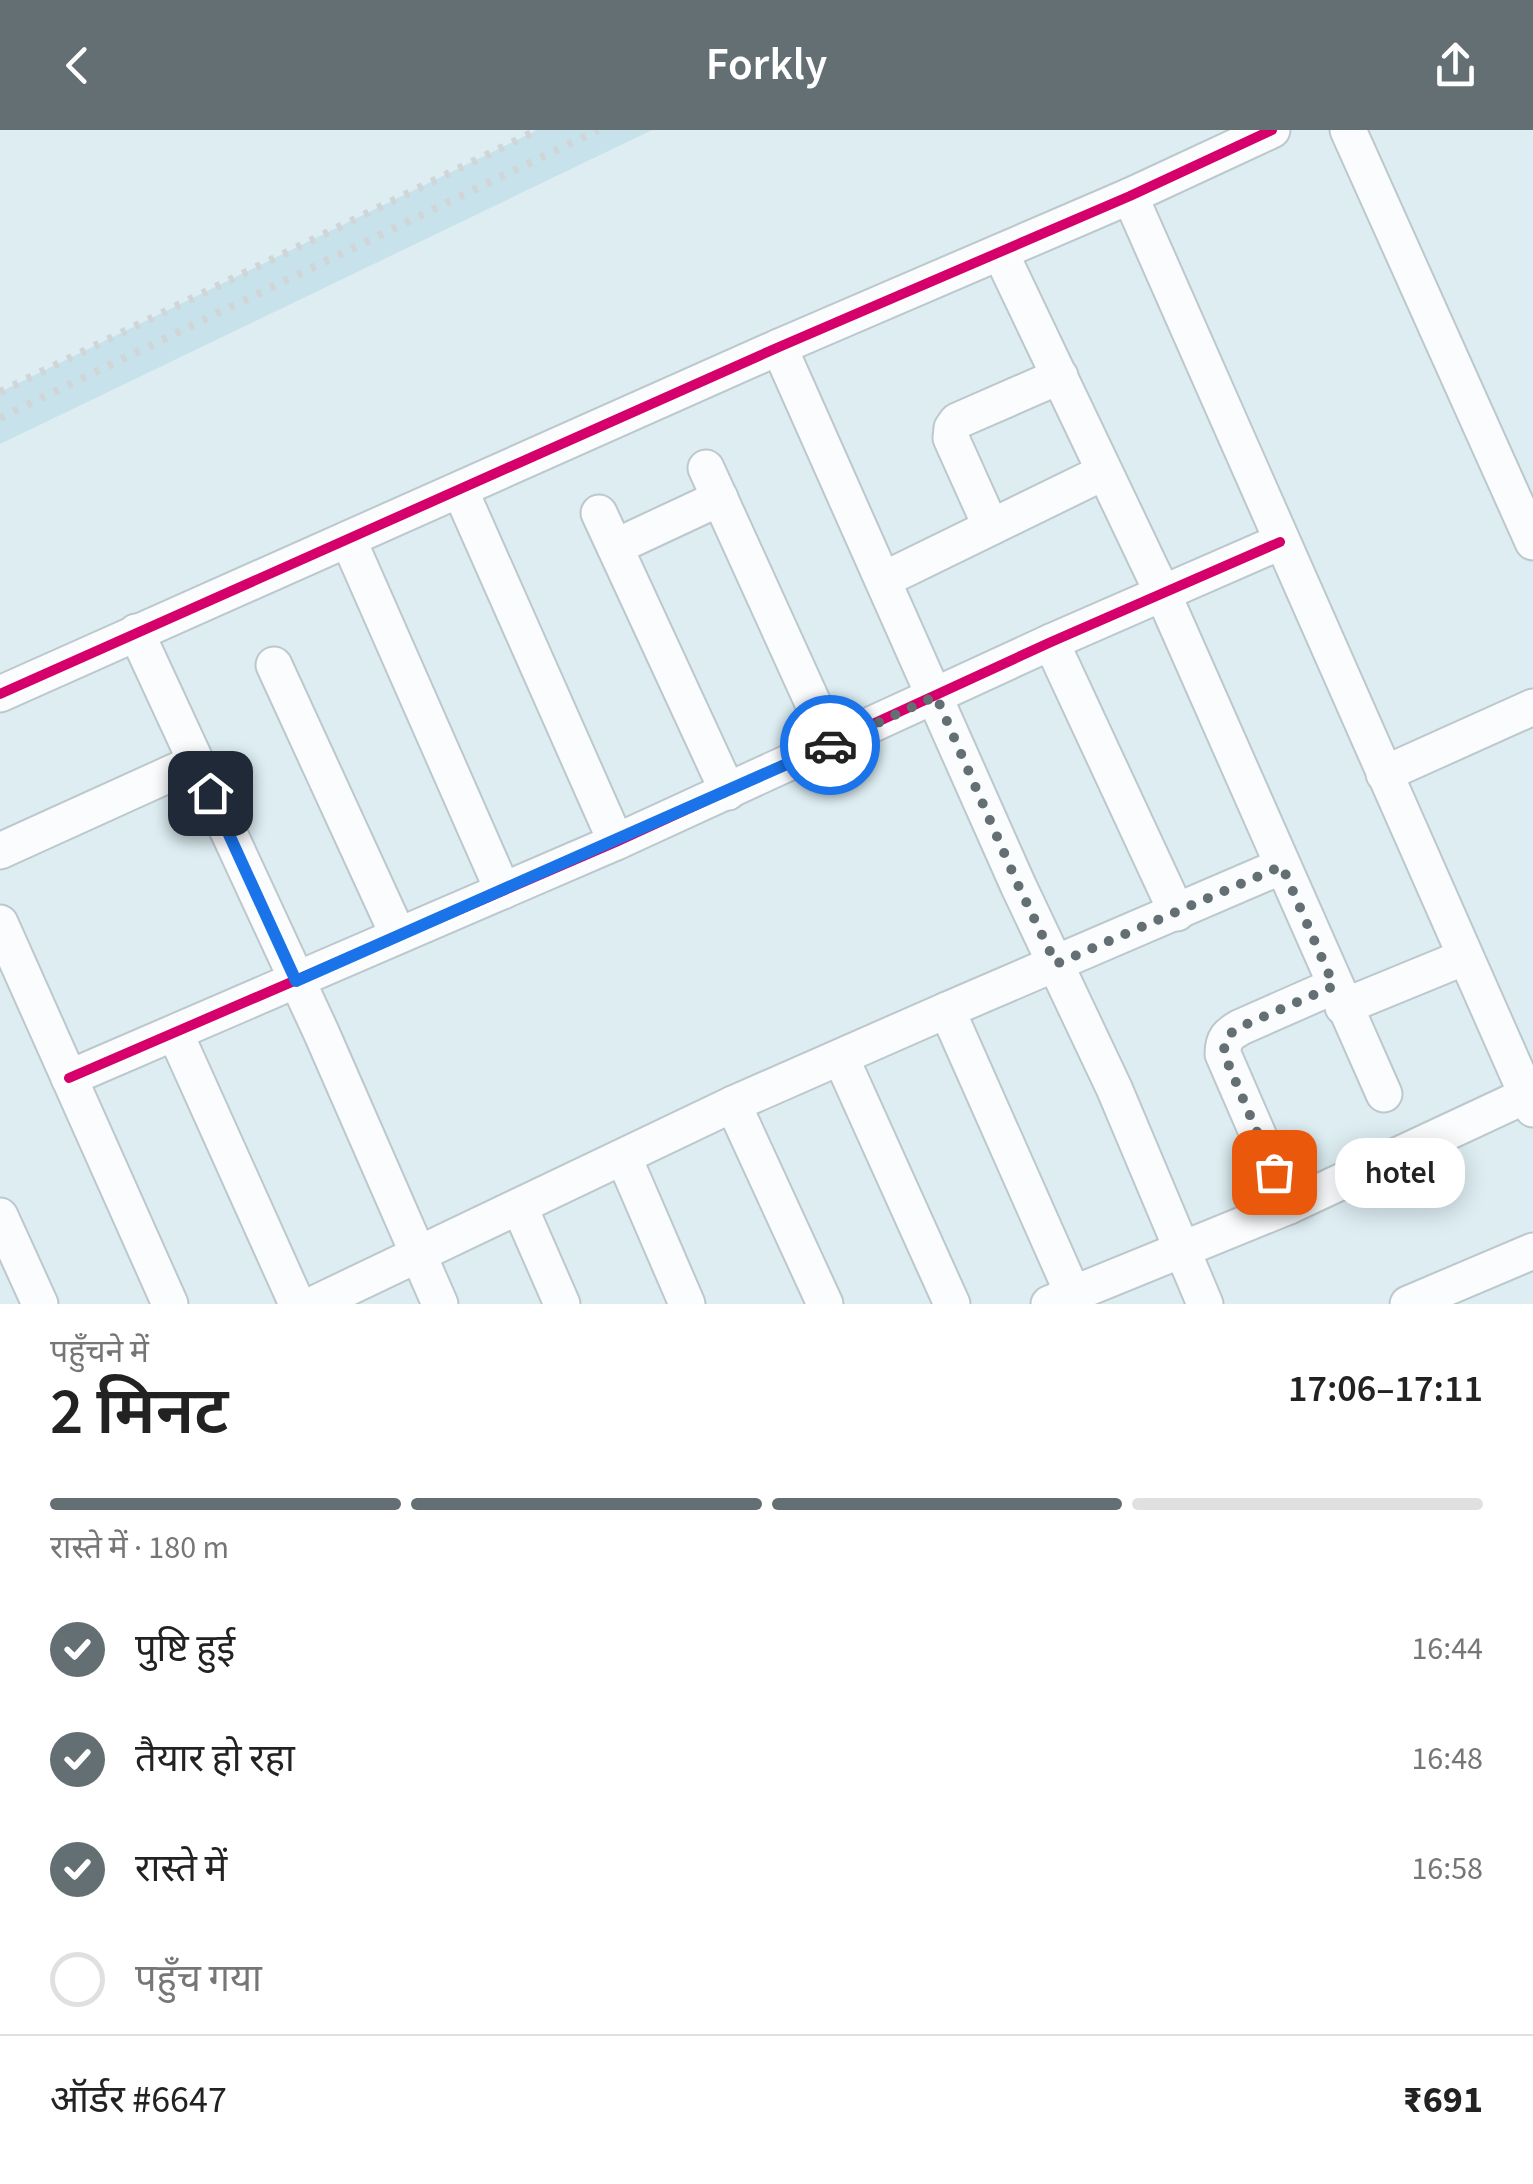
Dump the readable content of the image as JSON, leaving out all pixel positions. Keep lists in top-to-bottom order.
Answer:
{
  "places": ["hotel"],
  "page": {
    "header": "Forkly",
    "bubble": "hotel",
    "heading": ["2 मिनट", "पहुँचने में", "17:06–17:11"],
    "panel": ["ऑर्डर #6647", "₹691"],
    "bar": "रास्ते में · 180 m",
    "list": [
      ["पुष्टि हुई", "16:44"],
      ["तैयार हो रहा", "16:48"],
      ["रास्ते में", "16:58"],
      "पहुँच गया"
    ]
  }
}
